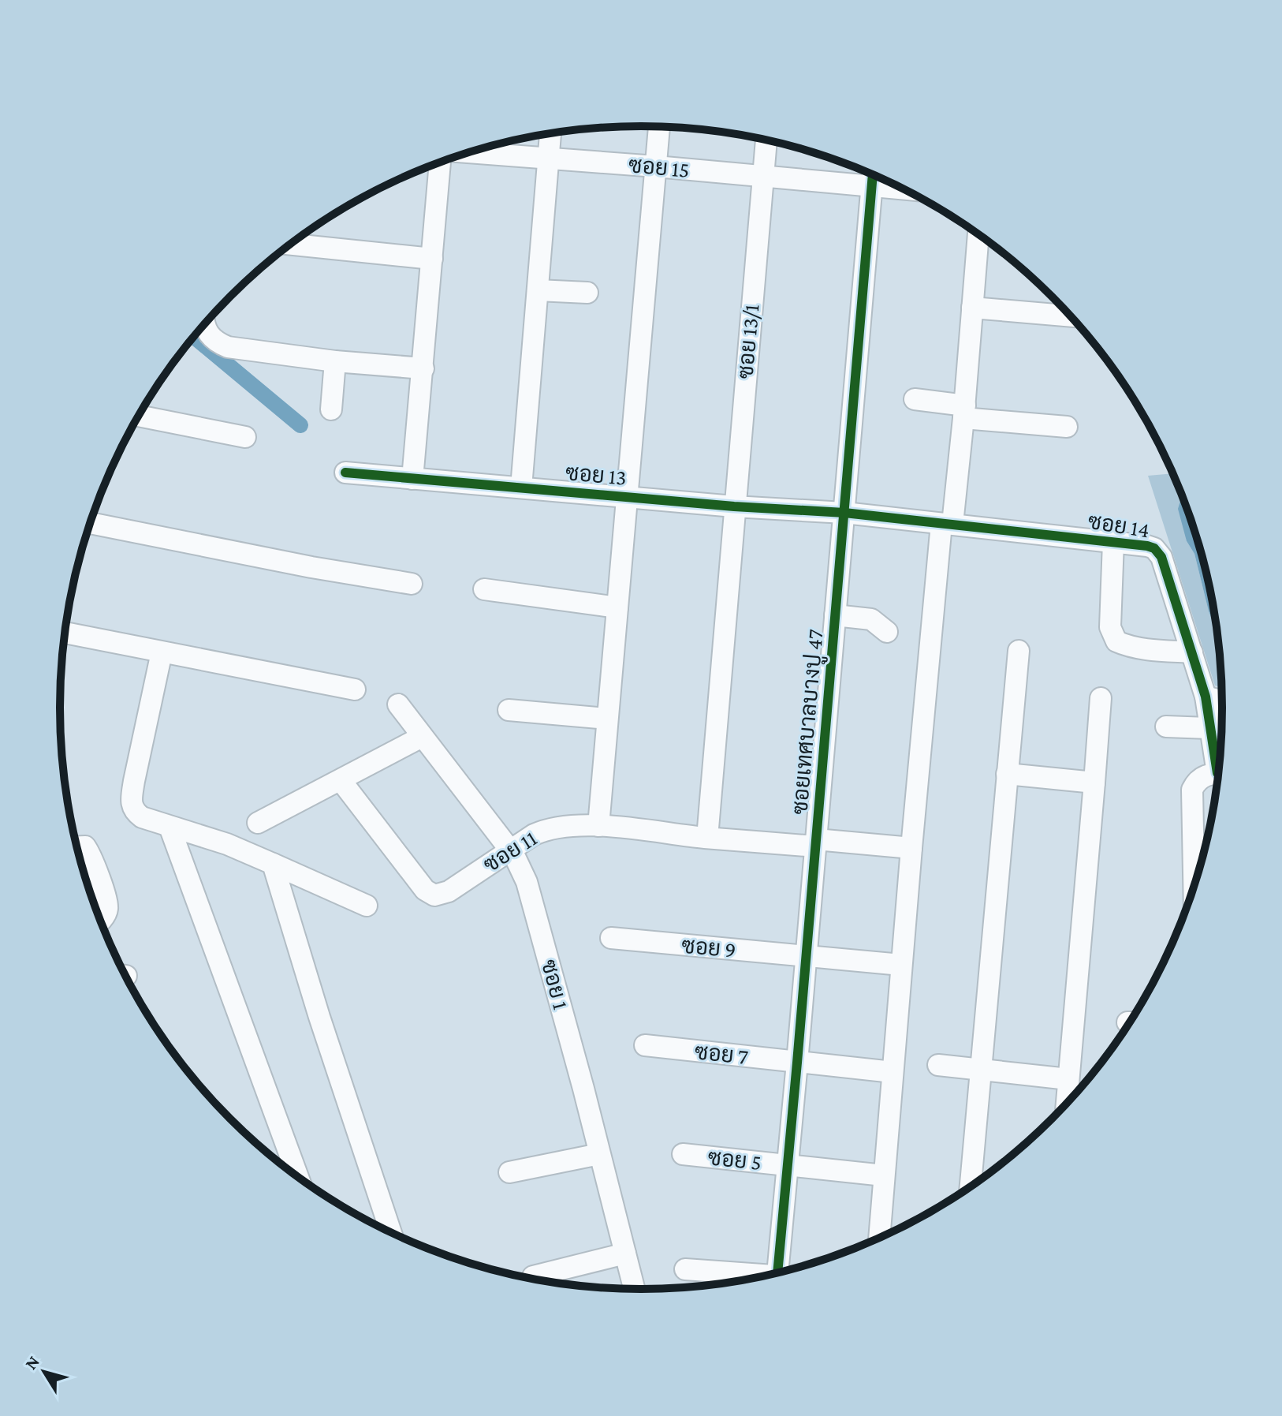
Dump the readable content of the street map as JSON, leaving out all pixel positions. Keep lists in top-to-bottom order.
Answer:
{
  "streets": {
    "street": [
      "ซอย 15",
      "ซอย 13/1",
      "ซอย 13",
      "ซอย 14",
      "ซอยเทศบาลบางปู 47",
      "ซอย 11",
      "ซอย 9",
      "ซอย 1",
      "ซอย 7",
      "ซอย 5"
    ]
  },
  "crossings": [
    ["ซอย 15", "ซอย 13/1"],
    ["ซอย 15", "ซอยเทศบาลบางปู 47"],
    ["ซอย 13/1", "ซอย 13"],
    ["ซอย 13/1", "ซอย 11"],
    ["ซอย 13", "ซอย 14"],
    ["ซอย 13", "ซอยเทศบาลบางปู 47"],
    ["ซอย 14", "ซอยเทศบาลบางปู 47"],
    ["ซอยเทศบาลบางปู 47", "ซอย 11"],
    ["ซอยเทศบาลบางปู 47", "ซอย 9"],
    ["ซอยเทศบาลบางปู 47", "ซอย 7"],
    ["ซอยเทศบาลบางปู 47", "ซอย 5"],
    ["ซอย 11", "ซอย 1"]
  ],
  "north": "top left"
}
